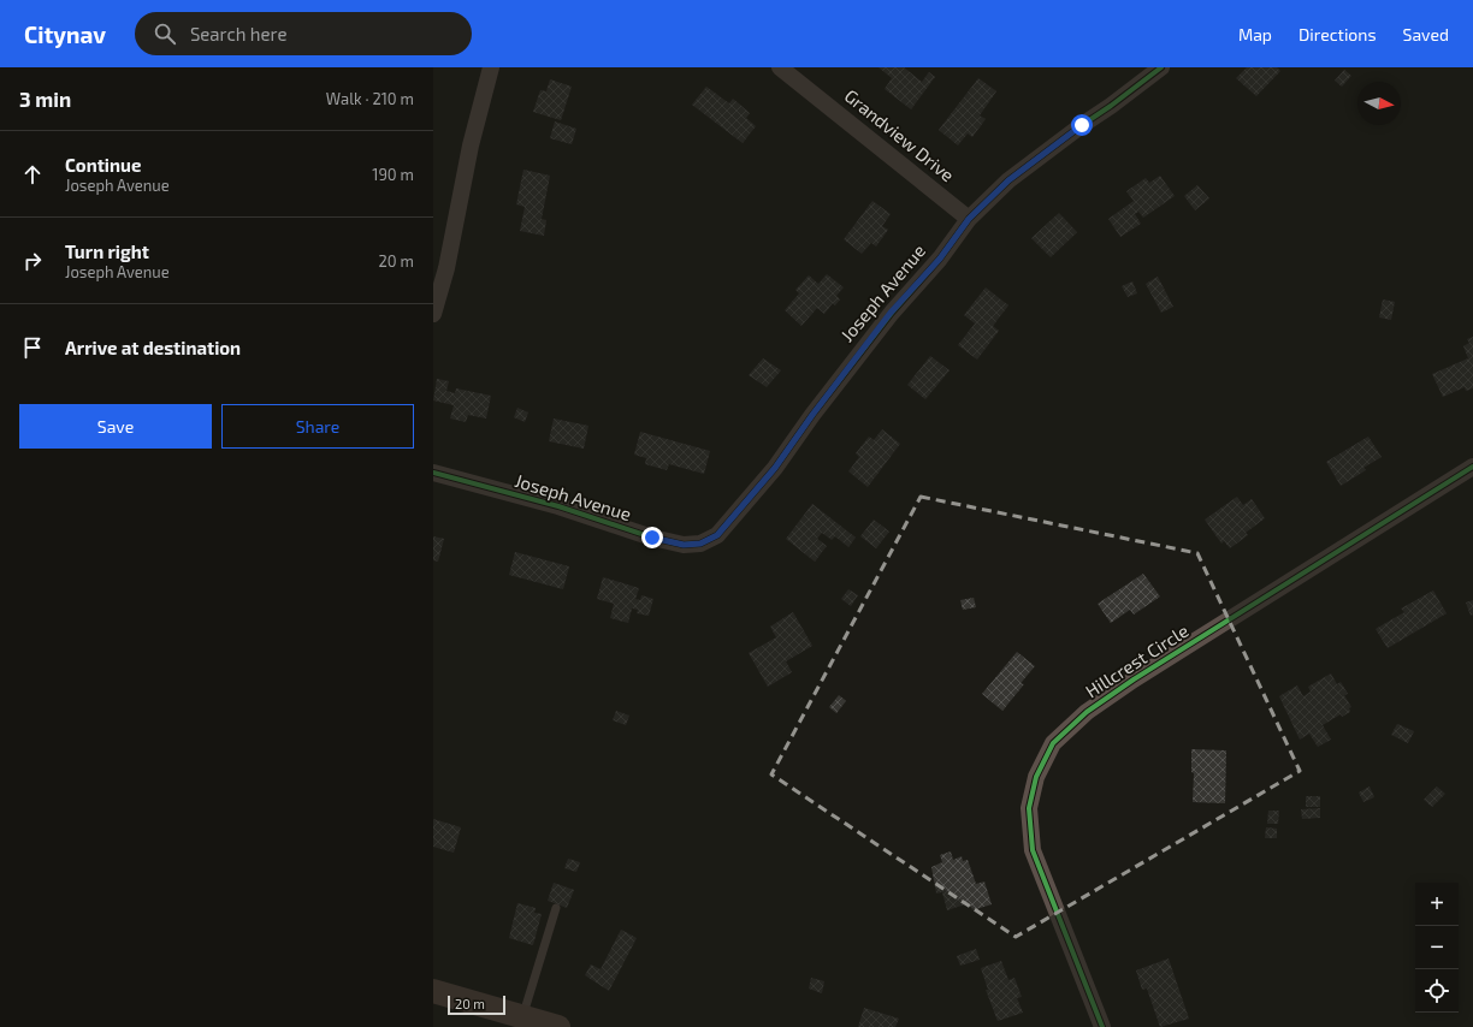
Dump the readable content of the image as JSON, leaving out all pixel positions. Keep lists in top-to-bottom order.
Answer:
{
  "streets": {
    "street": ["Grandview Drive", "Joseph Avenue", "Hillcrest Circle"]
  },
  "crossings": [
    ["Grandview Drive", "Joseph Avenue"]
  ],
  "scale_bar": "20 m",
  "north": "right",
  "page": {
    "header": "Citynav",
    "search": "Search here",
    "nav": ["Map", "Directions", "Saved"],
    "heading": ["3 min", "Walk · 210 m"],
    "list": [
      ["Continue", "Joseph Avenue", "190 m"],
      ["Turn right", "Joseph Avenue", "20 m"],
      "Arrive at destination"
    ],
    "buttons": ["Save", "Share"],
    "map_buttons": ["+", "−"],
    "scale": "20 m"
  }
}
